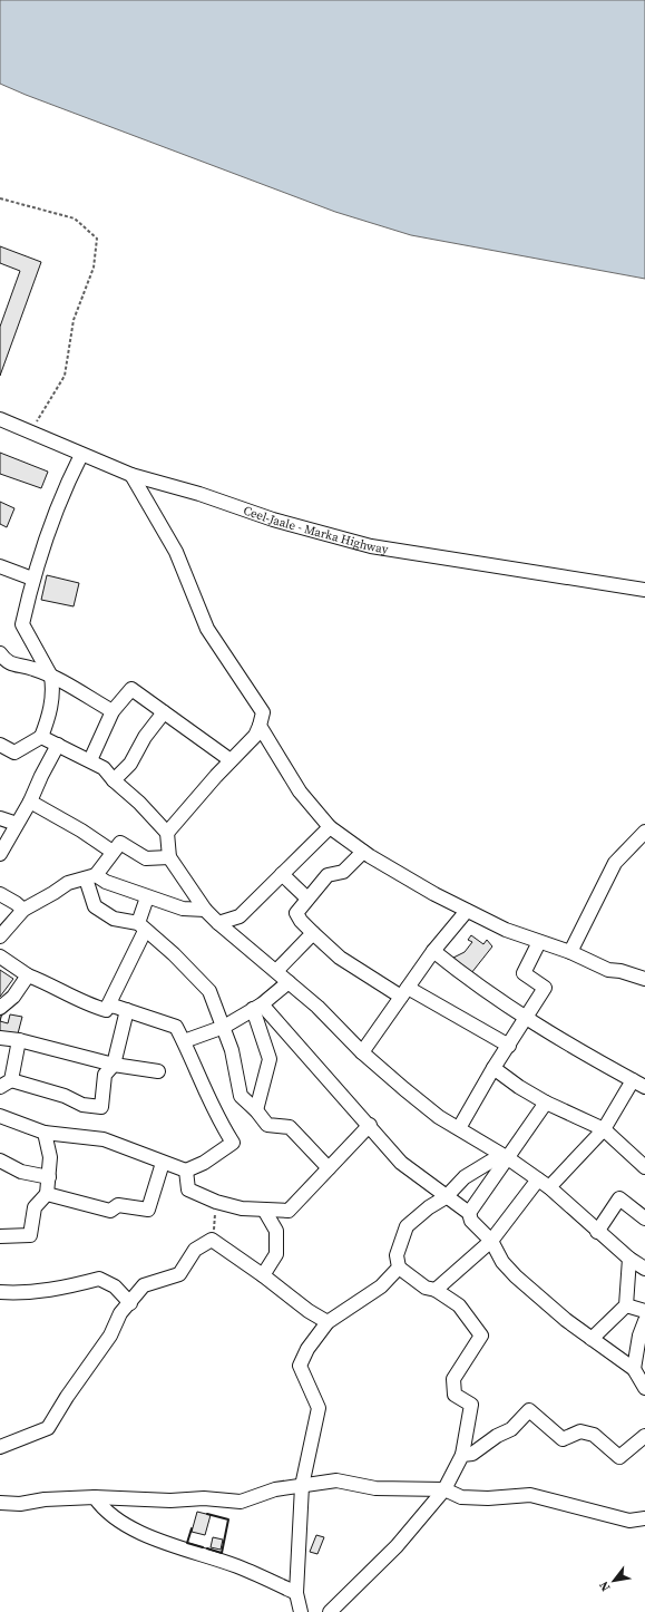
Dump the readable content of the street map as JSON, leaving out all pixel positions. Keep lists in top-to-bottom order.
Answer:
{
  "streets": {
    "street": ["Ceel-Jaale - Marka Highway"]
  },
  "north": "bottom left"
}
